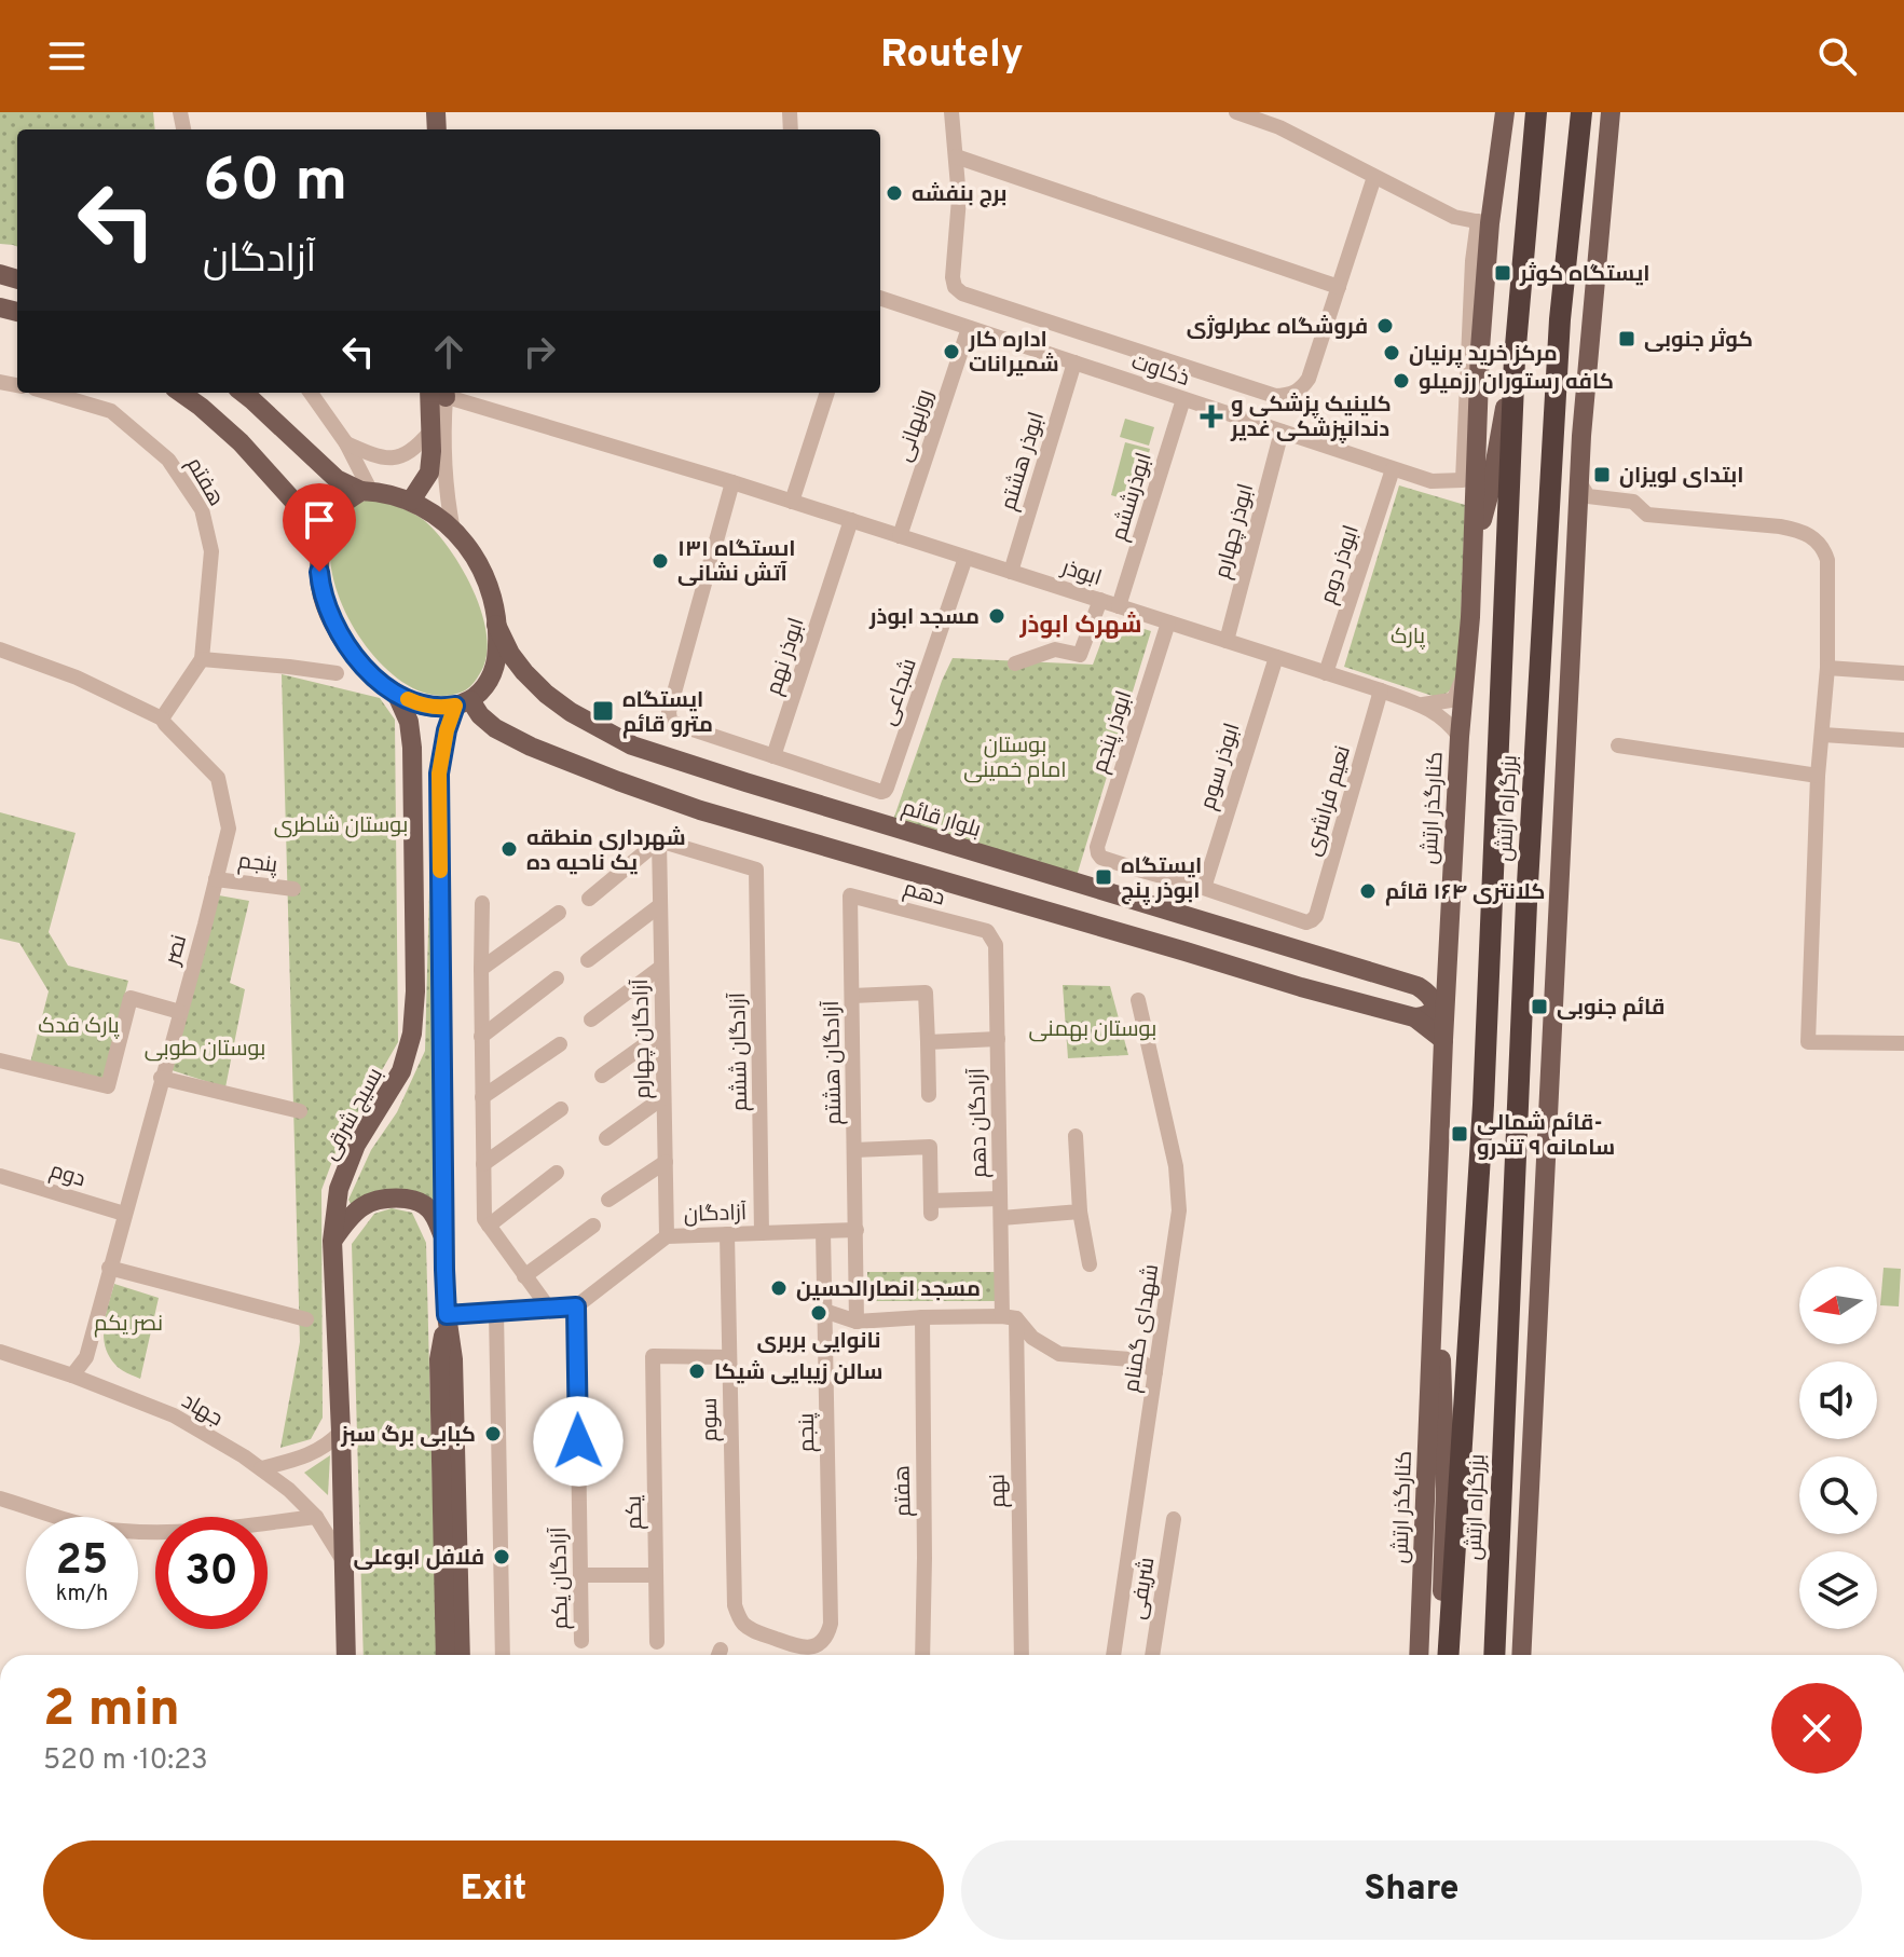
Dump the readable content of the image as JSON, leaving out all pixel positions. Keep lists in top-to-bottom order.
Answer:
{
  "streets": {
    "highway": ["بزرگراه ارتش"],
    "main road": ["کنارگذر ارتش", "بلوار قائم", "بسیج شرقی"],
    "street": [
      "ذکاوت",
      "روزبهانی",
      "ابوذر هشتم",
      "هفتم",
      "ابوذرششم",
      "ابوذر چهارم",
      "ابوذر دوم",
      "ابوذر",
      "ابوذر نهم",
      "شجاعی",
      "ابوذر پنجم",
      "ابوذر سوم",
      "نعیم فراشری",
      "پنجم",
      "دهم",
      "نصر",
      "آزادگان چهارم",
      "آزادگان ششم",
      "آزادگان هشتم",
      "آزادگان دهم",
      "دوم",
      "آزادگان",
      "شهدای گمنام",
      "جهاد",
      "سوم",
      "نهم",
      "یکم",
      "آزادگان یکم",
      "شریفی"
    ]
  },
  "crossings": [
    ["ذکاوت", "روزبهانی"],
    ["ذکاوت", "ابوذر هشتم"],
    ["ذکاوت", "ابوذرششم"],
    ["ذکاوت", "ابوذر چهارم"],
    ["ذکاوت", "ابوذر دوم"],
    ["ذکاوت", "کنارگذر ارتش"],
    ["روزبهانی", "ابوذر"],
    ["ابوذر هشتم", "ابوذر"],
    ["هفتم", "نصر"],
    ["ابوذرششم", "ابوذر"],
    ["ابوذر چهارم", "ابوذر"],
    ["ابوذر دوم", "ابوذر"],
    ["ابوذر", "ابوذر نهم"],
    ["ابوذر", "شجاعی"],
    ["ابوذر", "ابوذر پنجم"],
    ["ابوذر", "ابوذر سوم"],
    ["ابوذر", "نعیم فراشری"],
    ["ابوذر", "کنارگذر ارتش"],
    ["ابوذر نهم", "شجاعی"],
    ["ابوذر پنجم", "ابوذر سوم"],
    ["ابوذر پنجم", "نعیم فراشری"],
    ["ابوذر سوم", "نعیم فراشری"],
    ["بلوار قائم", "بسیج شرقی"],
    ["پنجم", "نصر"],
    ["پنجم", "آزادگان"],
    ["پنجم", "سوم"],
    ["دهم", "آزادگان هشتم"],
    ["دهم", "آزادگان دهم"],
    ["نصر", "دوم"],
    ["نصر", "جهاد"],
    ["آزادگان چهارم", "آزادگان ششم"],
    ["آزادگان چهارم", "آزادگان"],
    ["آزادگان ششم", "آزادگان"],
    ["آزادگان هشتم", "آزادگان"],
    ["بسیج شرقی", "جهاد"],
    ["آزادگان دهم", "نهم"],
    ["آزادگان", "سوم"],
    ["آزادگان", "آزادگان یکم"],
    ["سوم", "یکم"]
  ],
  "districts": ["شهرک ابوذر"],
  "parks": [
    "پارک",
    "بوستان امام خمینی",
    "بوستان شاطری",
    "پارک فدک",
    "بوستان بهمنی",
    "بوستان طوبی",
    "نصر یکم"
  ],
  "places": {
    "other": [
      "برج بنفشه",
      "فروشگاه عطرلوژی",
      "اداره کار شمیرانات",
      "مرکز خرید پرنیان",
      "کافه رستوران رزمیلو",
      "ایستگاه ۱۳۱ آتش نشانی",
      "مسجد ابوذر",
      "شهرداری منطقه یک ناحیه ده",
      "کلانتری ۱۶۴ قائم",
      "مسجد انصارالحسین",
      "نانوایی بربری",
      "سالن زیبایی شیکا",
      "کبابی برگ سبز",
      "فلافل ابوعلی"
    ],
    "transit": [
      "ایستگاه کوثر",
      "کوثر جنوبی",
      "ابتدای لویزان",
      "ایستگاه مترو قائم",
      "ایستگاه ابوذر پنج",
      "قائم جنوبی",
      "قائم شمالی- سامانه ۹ تندرو"
    ],
    "health": ["کلینیک پزشکی و دندانپزشکی غدیر"]
  },
  "north": "left",
  "page": {
    "header": "Routely",
    "turn": ["60 m", "آزادگان"],
    "speed": "25 km/h",
    "limit": "30",
    "heading": ["2 min", "520 m · 10:23"],
    "buttons": ["Exit", "Share"]
  }
}
